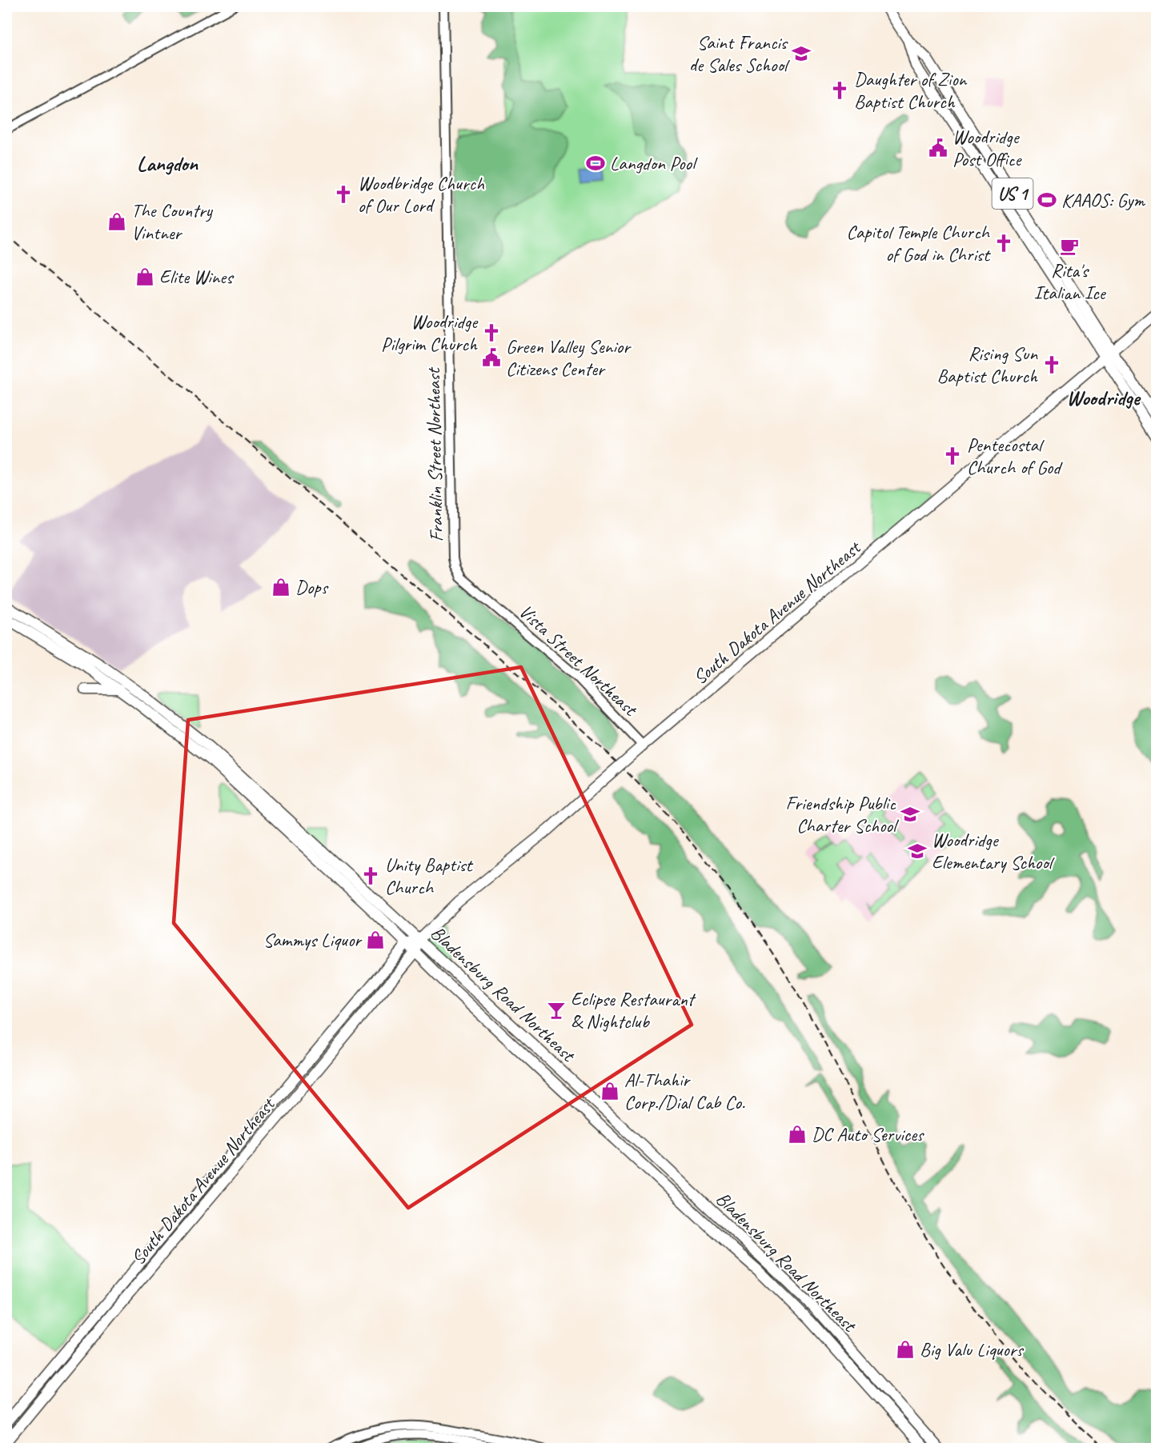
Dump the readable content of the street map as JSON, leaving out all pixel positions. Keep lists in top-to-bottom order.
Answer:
{
  "streets": {
    "main road": ["US 1", "South Dakota Avenue Northeast", "Bladensburg Road Northeast"],
    "street": ["Franklin Street Northeast", "Vista Street Northeast"]
  },
  "crossings": [
    ["US 1", "South Dakota Avenue Northeast"],
    ["Franklin Street Northeast", "Vista Street Northeast"],
    ["South Dakota Avenue Northeast", "Vista Street Northeast"],
    ["South Dakota Avenue Northeast", "Bladensburg Road Northeast"]
  ],
  "districts": ["Langdon", "Woodridge"],
  "places": {
    "school or university": ["Saint Francis de Sales School", "Friendship Public Charter School", "Woodridge Elementary School"],
    "church": [
      "Daughter of Zion Baptist Church",
      "Woodbridge Church of Our Lord",
      "Capitol Temple Church of God in Christ",
      "Woodridge Pilgrim Church",
      "Rising Sun Baptist Church",
      "Pentecostal Church of God",
      "Unity Baptist Church"
    ],
    "public building": ["Woodridge Post Office", "Green Valley Senior Citizens Center"],
    "sports": ["Langdon Pool", "KAAOS: Gym"],
    "shop": [
      "The Country Vintner",
      "Elite Wines",
      "Dops",
      "Sammys Liquor",
      "Al-Thahir Corp./Dial Cab Co.",
      "DC Auto Services",
      "Big Valu Liquors"
    ],
    "cafe": ["Rita's Italian Ice"],
    "bar": ["Eclipse Restaurant & Nightclub"]
  }
}
